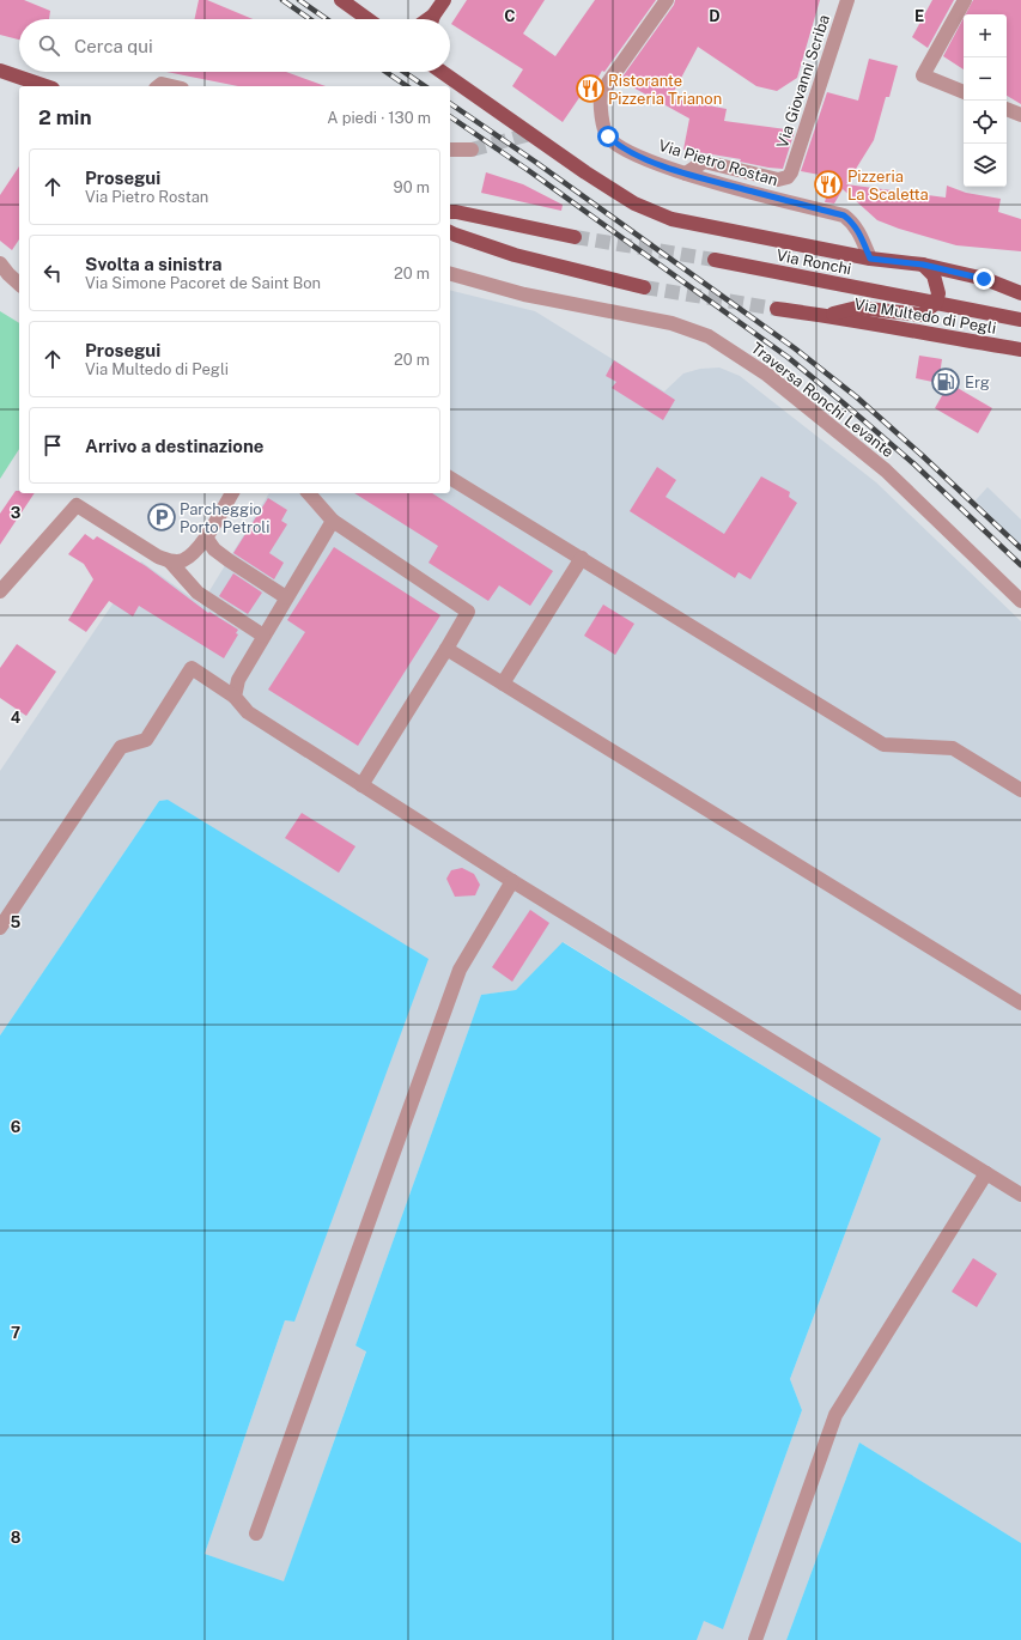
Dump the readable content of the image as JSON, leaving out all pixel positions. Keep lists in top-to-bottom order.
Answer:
{
  "streets": {
    "main road": ["Via Ronchi", "Via Multedo di Pegli"],
    "street": ["Via Giovanni Scriba", "Via Pietro Rostan", "Traversa Ronchi Levante"]
  },
  "crossings": [
    ["Via Giovanni Scriba", "Via Pietro Rostan"],
    ["Via Ronchi", "Via Multedo di Pegli"]
  ],
  "places": {
    "restaurant": ["Ristorante Pizzeria Trianon", "Pizzeria La Scaletta"],
    "fuel station": ["Erg"],
    "parking": ["Parcheggio Porto Petroli"]
  },
  "page": {
    "map_buttons": ["+", "−"],
    "search": "Cerca qui",
    "heading": ["2 min", "A piedi · 130 m"],
    "list": [
      ["Prosegui", "Via Pietro Rostan", "90 m"],
      ["Svolta a sinistra", "Via Simone Pacoret de Saint Bon", "20 m"],
      ["Prosegui", "Via Multedo di Pegli", "20 m"],
      "Arrivo a destinazione"
    ]
  },
  "grid": {
    "columns": ["C", "D", "E"],
    "rows": [
      "3",
      "4",
      "5",
      "6",
      "7",
      "8"
    ]
  }
}
